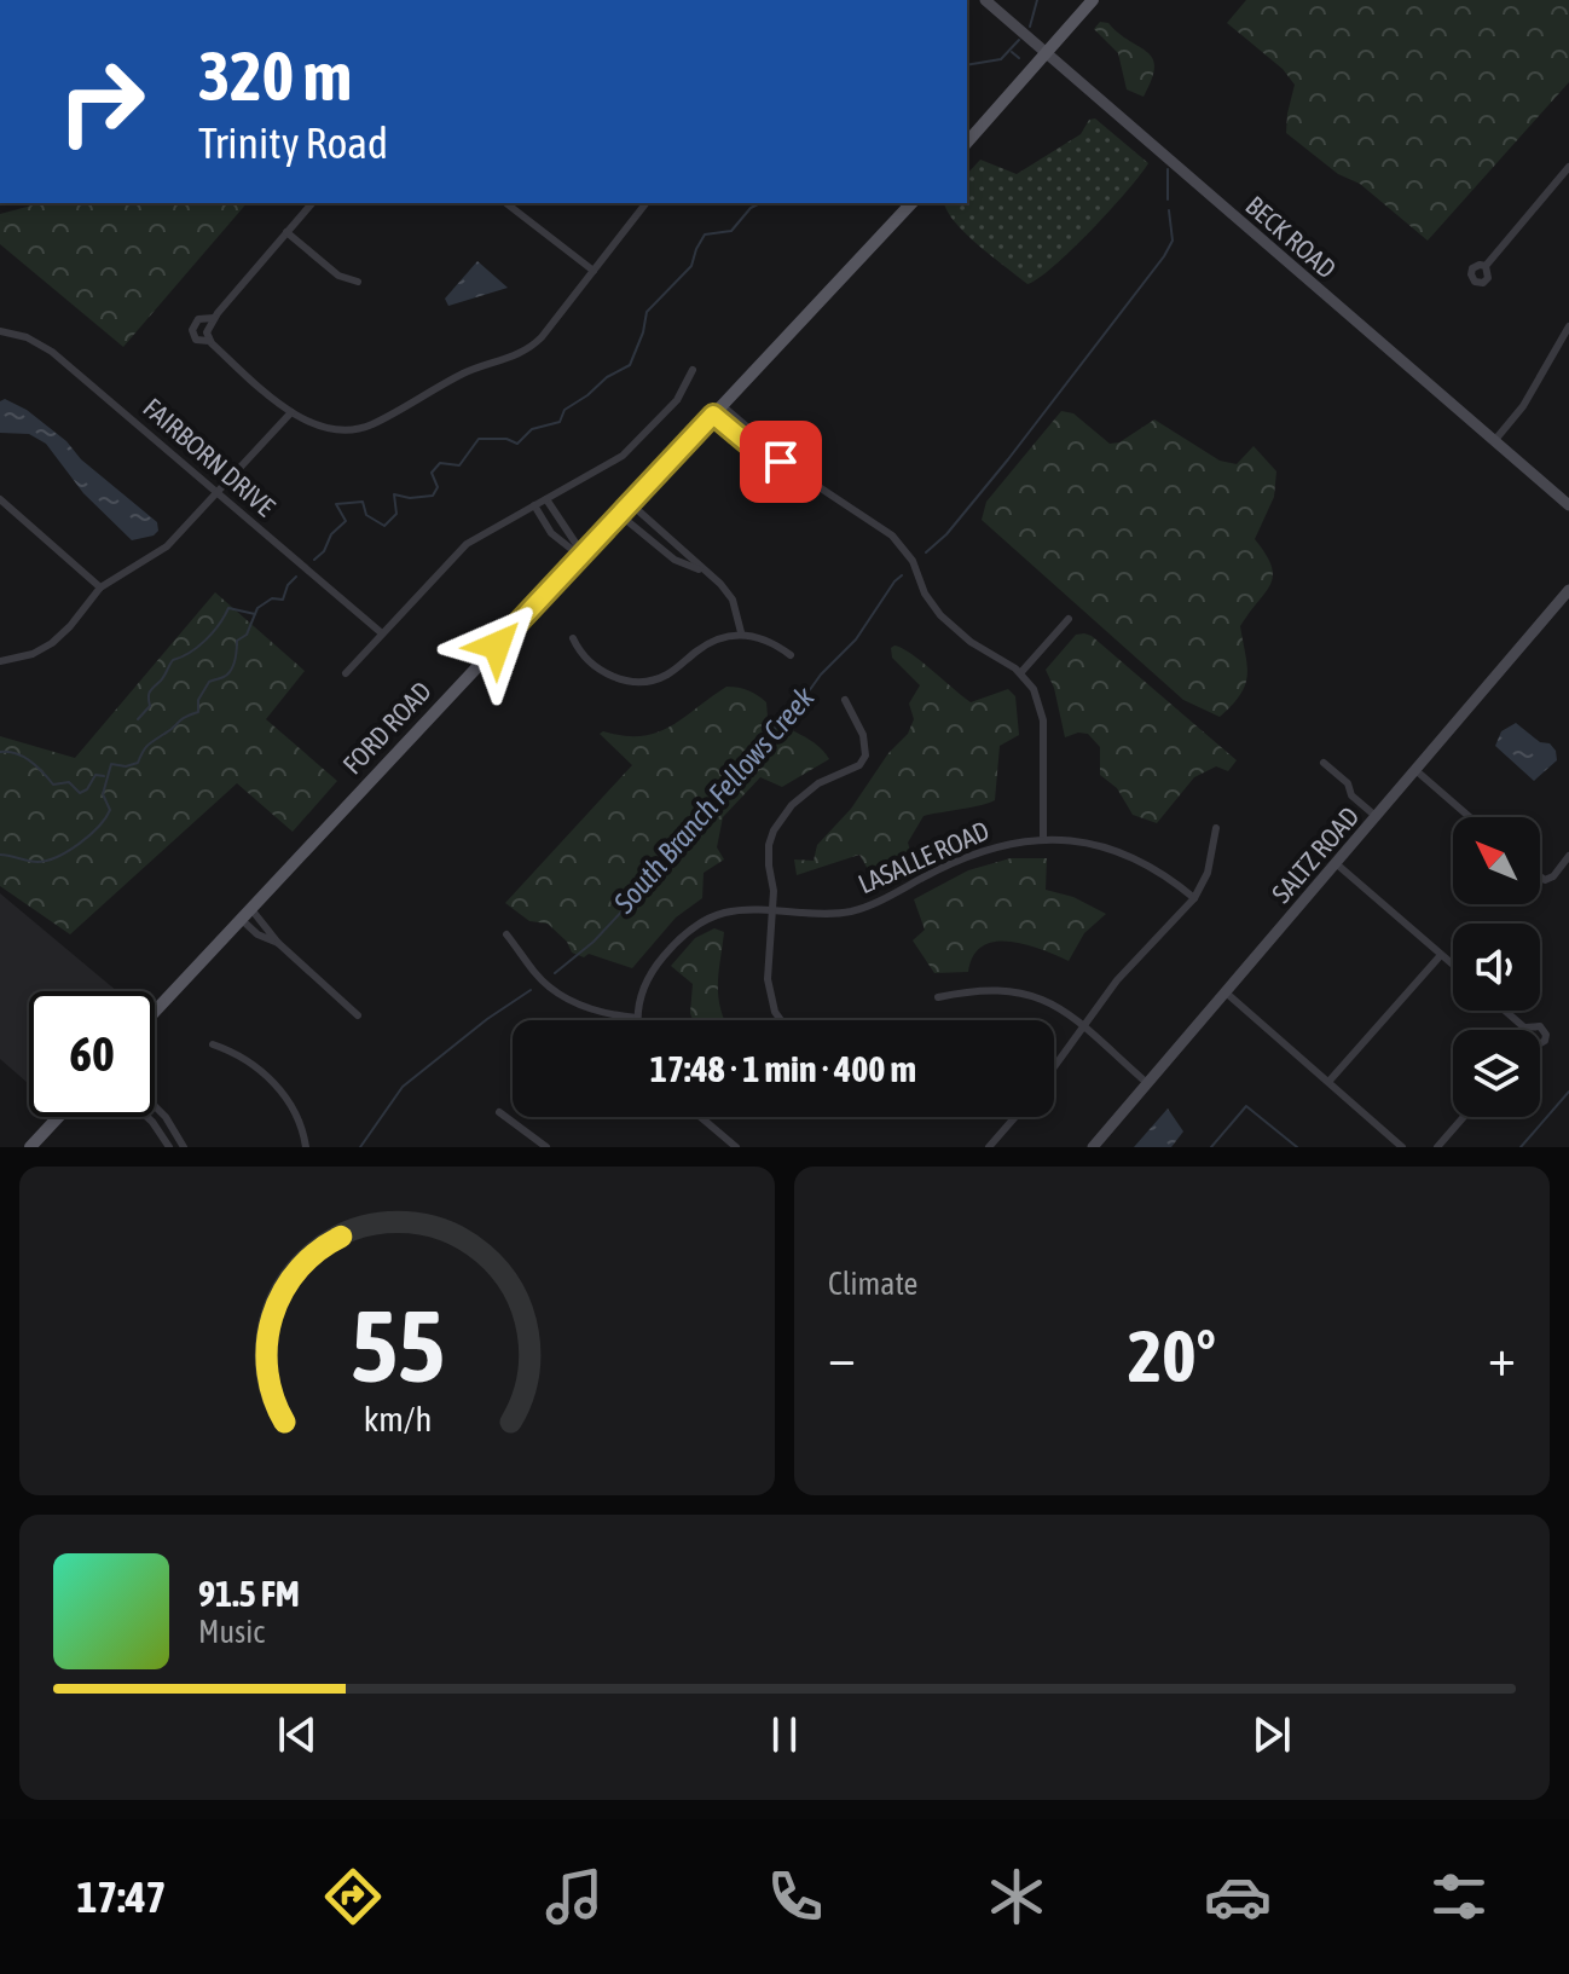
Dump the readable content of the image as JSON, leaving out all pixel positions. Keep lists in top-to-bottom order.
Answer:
{
  "streets": {
    "main road": ["BECK ROAD", "FORD ROAD", "SALTZ ROAD"],
    "street": ["FAIRBORN DRIVE", "LASALLE ROAD"]
  },
  "water": ["South Branch Fellows Creek"],
  "north": "top left",
  "page": {
    "turn": ["320 m", "Trinity Road"],
    "limit": "60",
    "trip": "17:48 · 1 min · 400 m",
    "tile": "Climate",
    "heat": ["−", "20°", "+"],
    "song": ["91.5 FM", "Music"],
    "tabs": "17:47",
    "gauge": ["55", "km/h"]
  }
}
